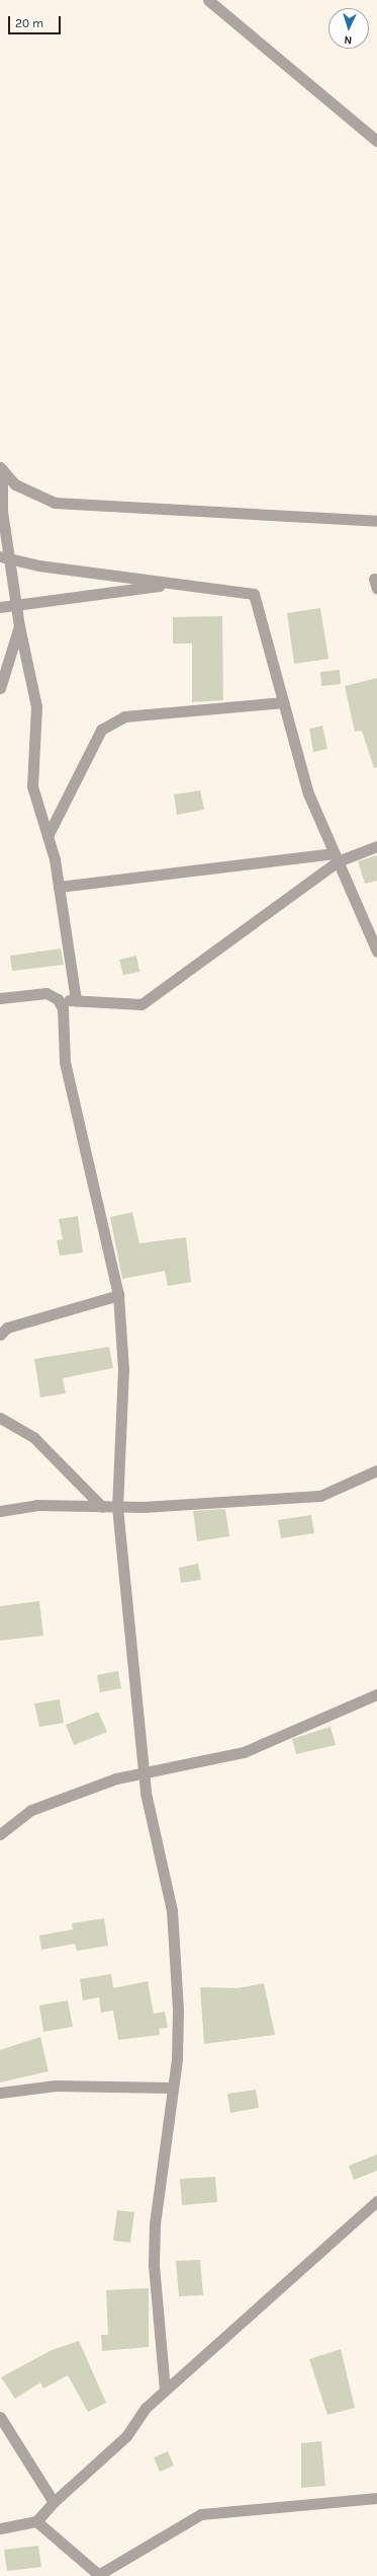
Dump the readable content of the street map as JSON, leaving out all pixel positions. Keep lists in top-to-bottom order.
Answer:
{
  "scale_bar": "20 m",
  "north": "bottom"
}
